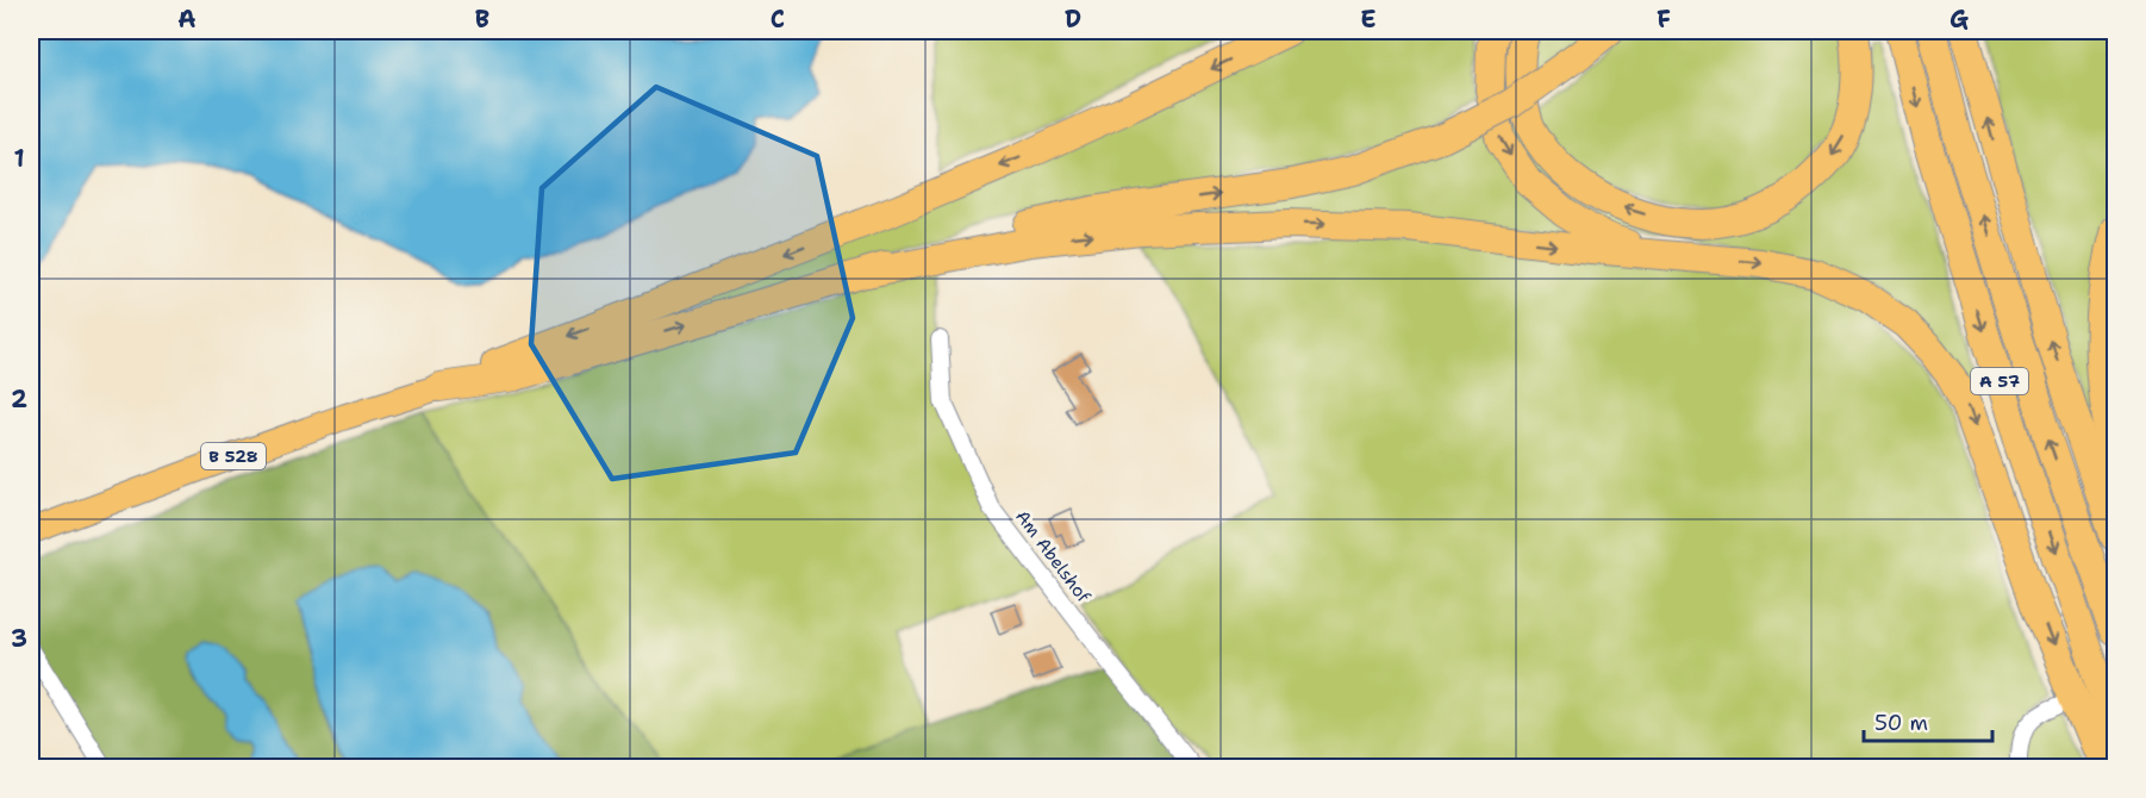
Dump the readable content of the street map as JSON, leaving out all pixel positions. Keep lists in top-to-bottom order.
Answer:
{
  "streets": {
    "highway": ["A 57", "B 528"],
    "street": ["Am Abelshof"]
  },
  "scale_bar": "50 m",
  "grid": {
    "columns": [
      "A",
      "B",
      "C",
      "D",
      "E",
      "F",
      "G"
    ],
    "rows": ["1", "2", "3"]
  }
}
